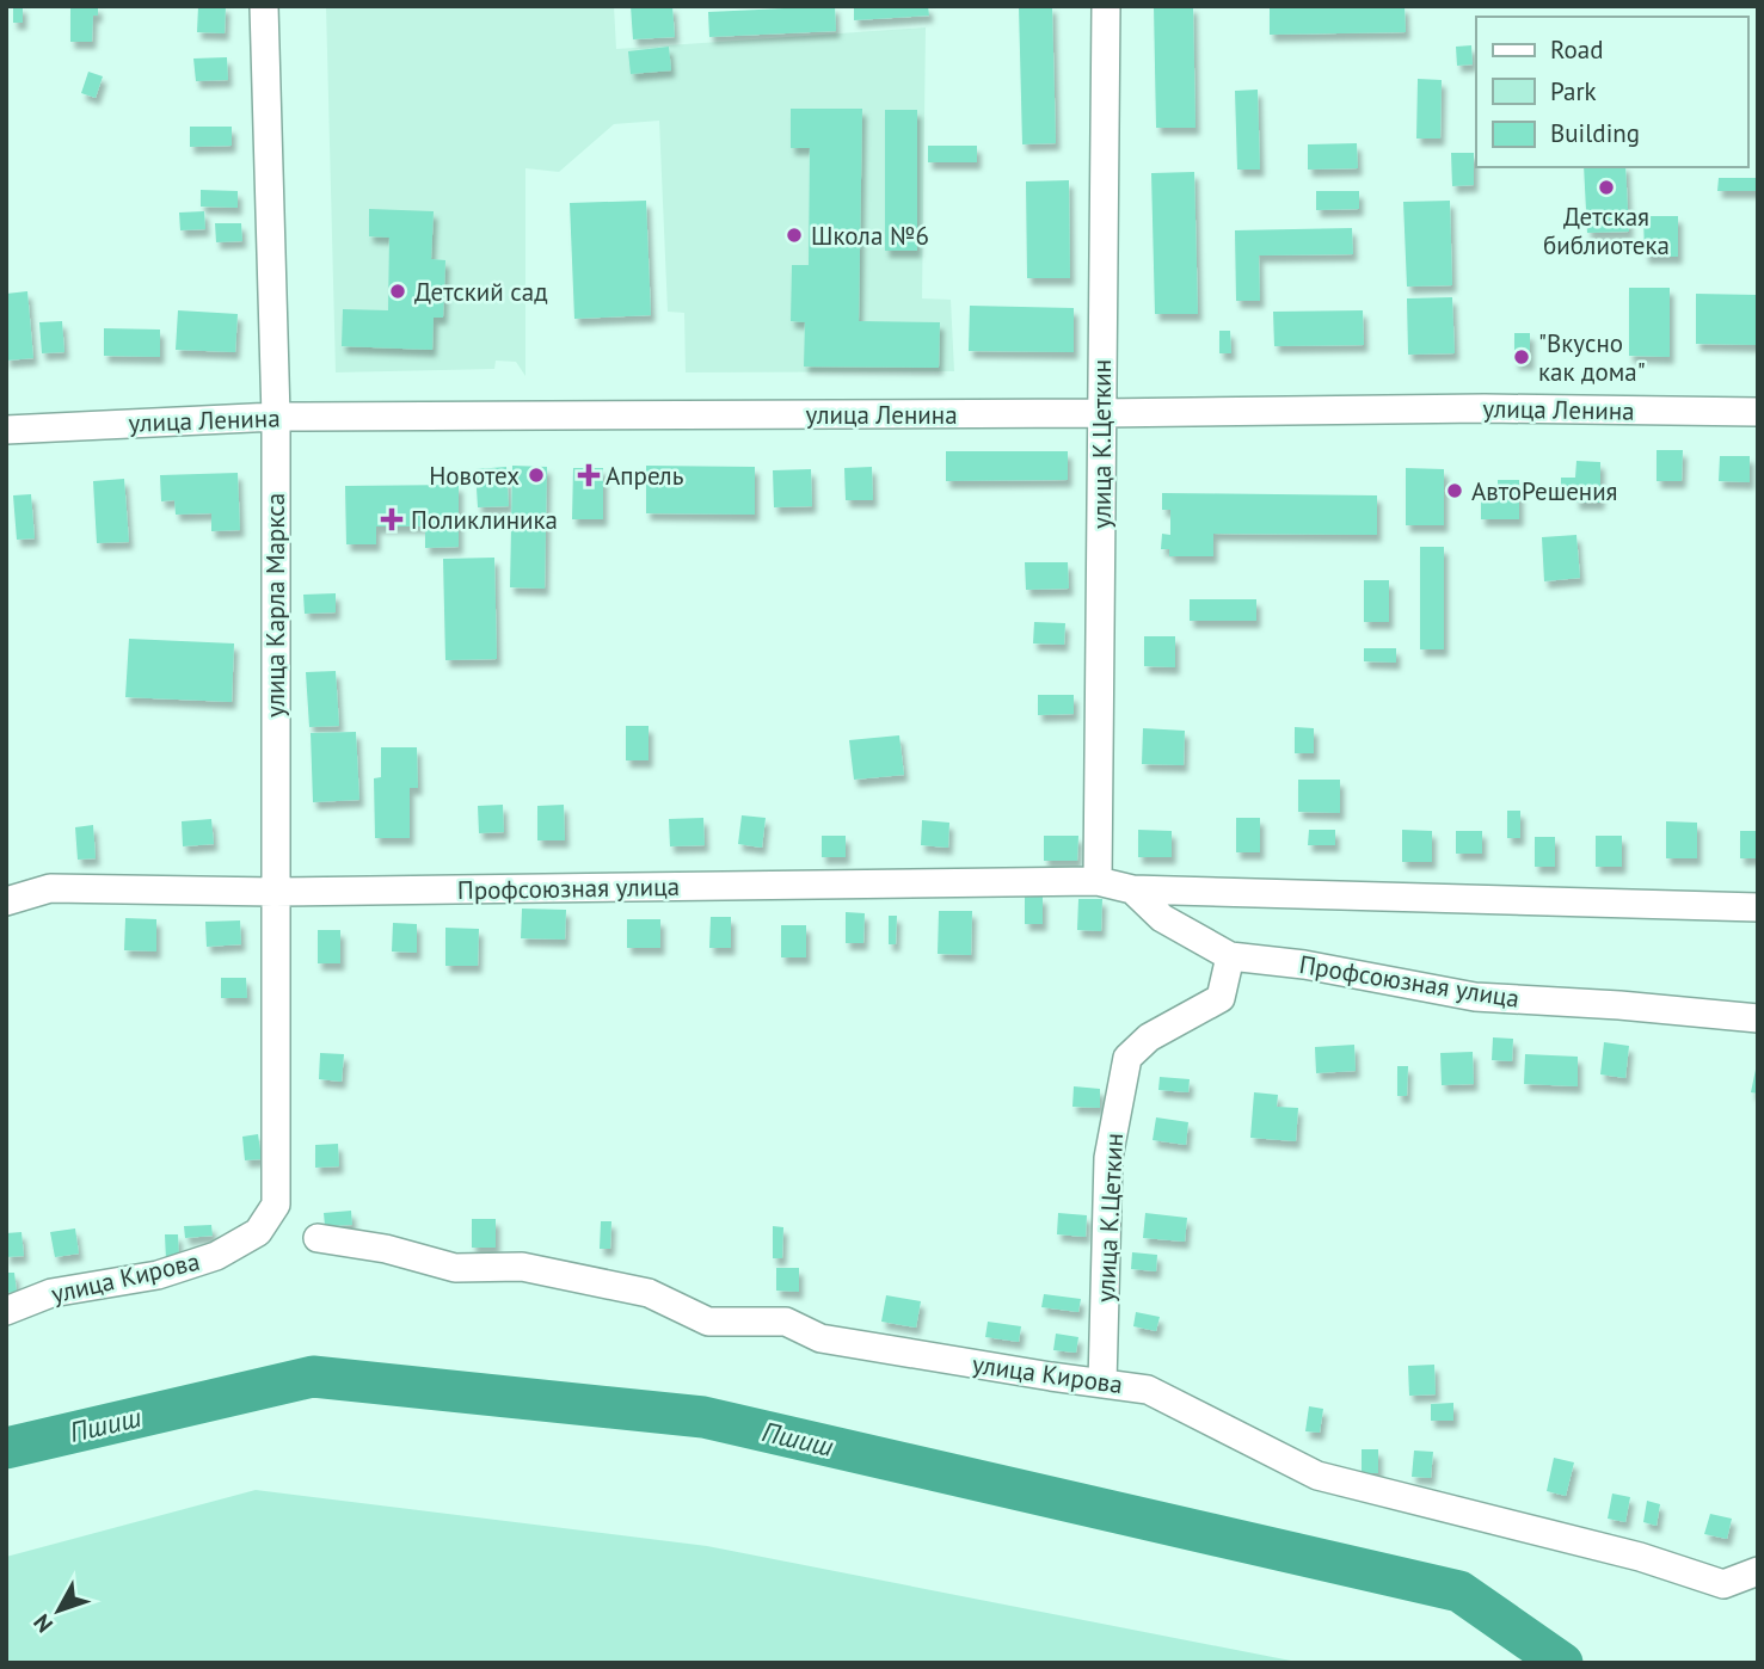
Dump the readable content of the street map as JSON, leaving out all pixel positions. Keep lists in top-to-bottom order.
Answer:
{
  "streets": {
    "street": [
      "улица Ленина",
      "улица К.Цеткин",
      "улица Карла Маркса",
      "Профсоюзная улица",
      "улица Кирова"
    ]
  },
  "crossings": [
    ["улица Ленина", "улица К.Цеткин"],
    ["улица Ленина", "улица Карла Маркса"],
    ["улица К.Цеткин", "Профсоюзная улица"],
    ["улица К.Цеткин", "улица Кирова"],
    ["улица Карла Маркса", "Профсоюзная улица"],
    ["улица Карла Маркса", "улица Кирова"]
  ],
  "water": ["Пшиш"],
  "places": {
    "other": [
      "Детская библиотека",
      "Школа №6",
      "Детский сад",
      "\"Вкусно как дома\"",
      "Новотех",
      "АвтоРешения"
    ],
    "health": ["Апрель", "Поликлиника"]
  },
  "legend": ["Road", "Park", "Building"],
  "north": "bottom left"
}
